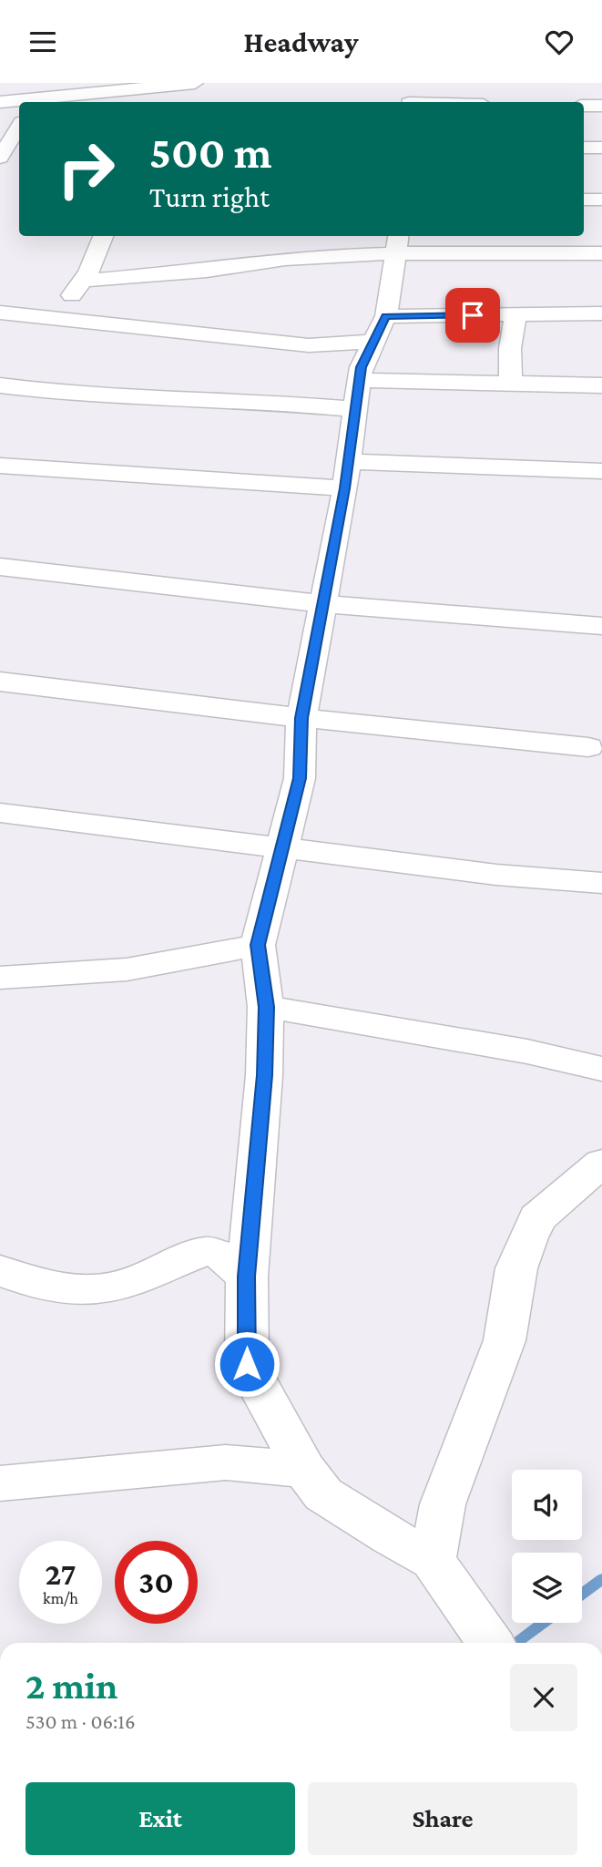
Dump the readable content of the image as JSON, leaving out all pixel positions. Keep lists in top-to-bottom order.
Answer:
{
  "page": {
    "header": "Headway",
    "turn": ["500 m", "Turn right"],
    "speed": "27 km/h",
    "limit": "30",
    "heading": ["2 min", "530 m · 06:16"],
    "buttons": ["Exit", "Share"]
  }
}
